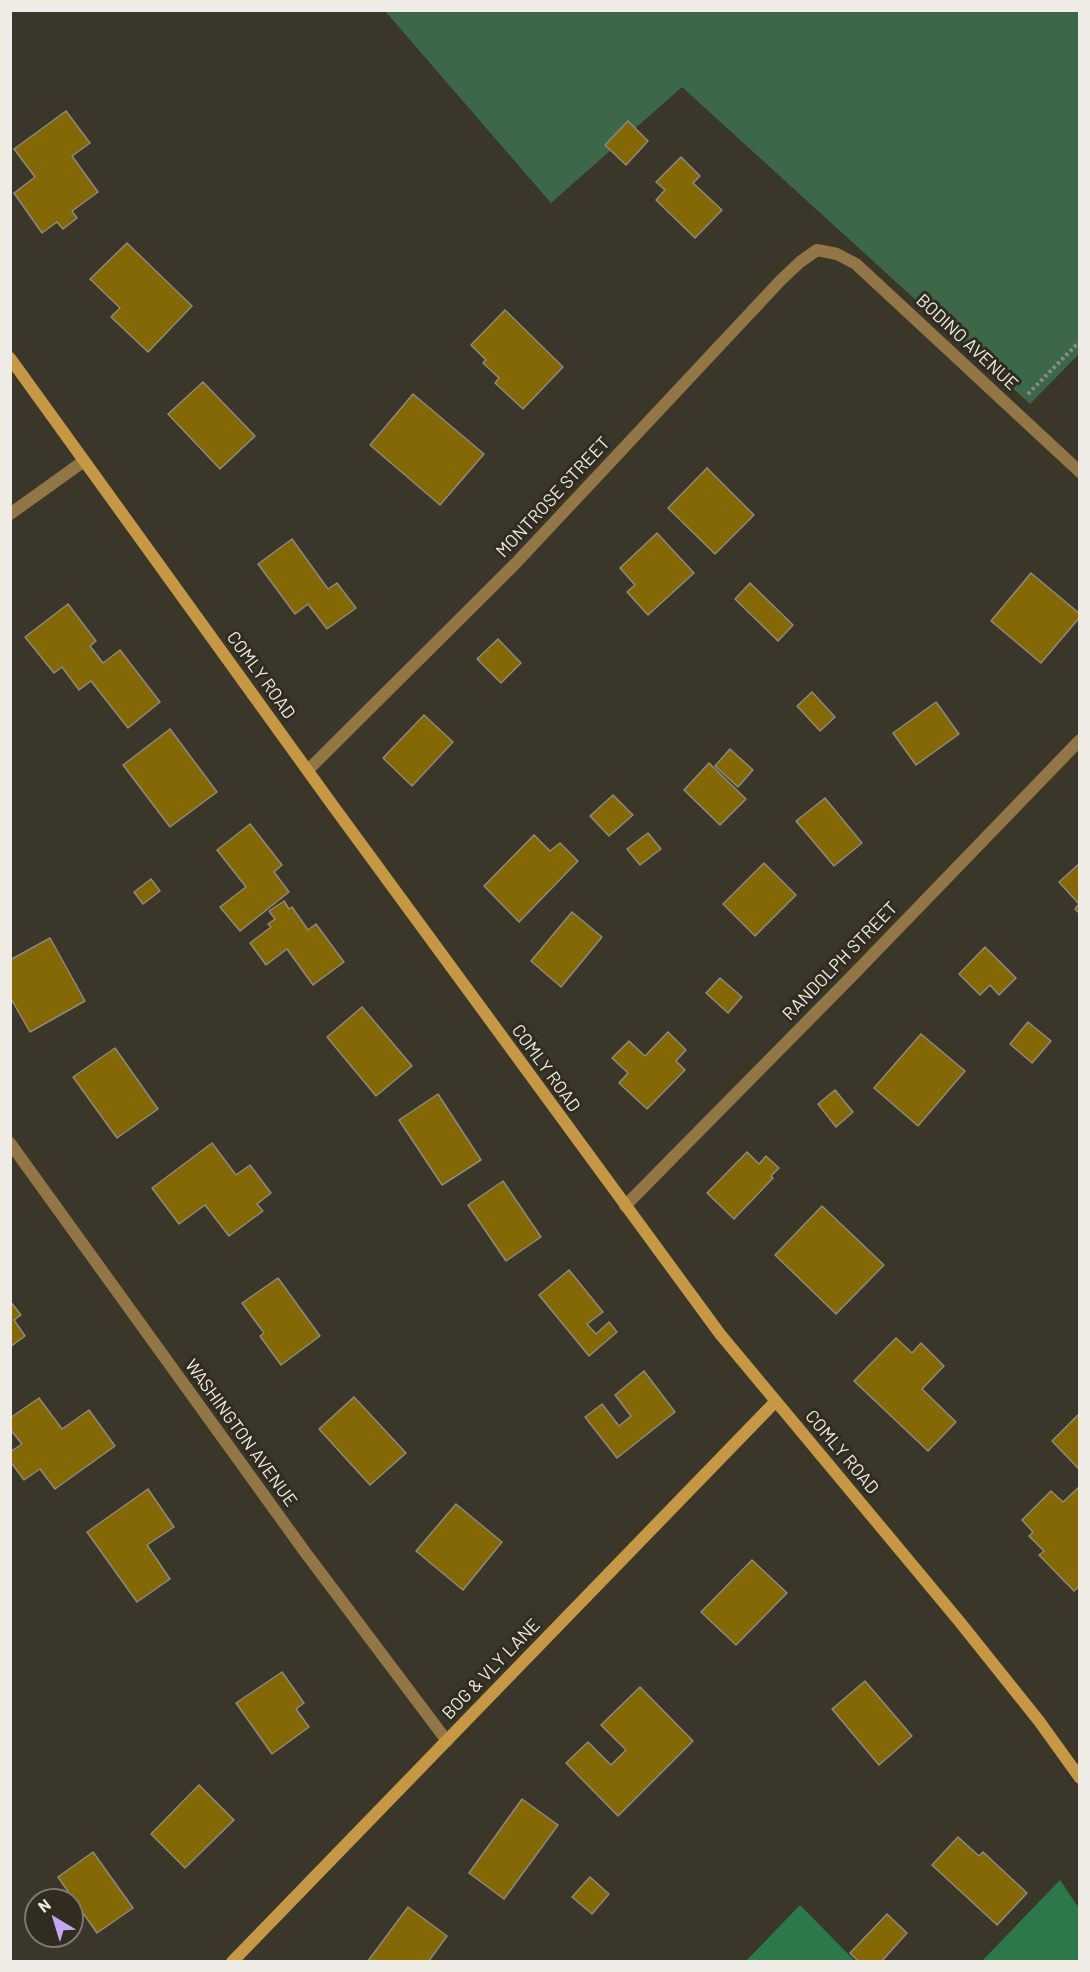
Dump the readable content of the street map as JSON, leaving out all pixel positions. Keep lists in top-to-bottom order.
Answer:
{
  "streets": {
    "main road": ["COMLY ROAD", "BOG & VLY LANE"],
    "street": [
      "BODINO AVENUE",
      "MONTROSE STREET",
      "RANDOLPH STREET",
      "WASHINGTON AVENUE"
    ]
  },
  "crossings": [
    ["BODINO AVENUE", "MONTROSE STREET"],
    ["MONTROSE STREET", "COMLY ROAD"],
    ["COMLY ROAD", "RANDOLPH STREET"],
    ["COMLY ROAD", "BOG & VLY LANE"],
    ["WASHINGTON AVENUE", "BOG & VLY LANE"]
  ],
  "north": "top left"
}
